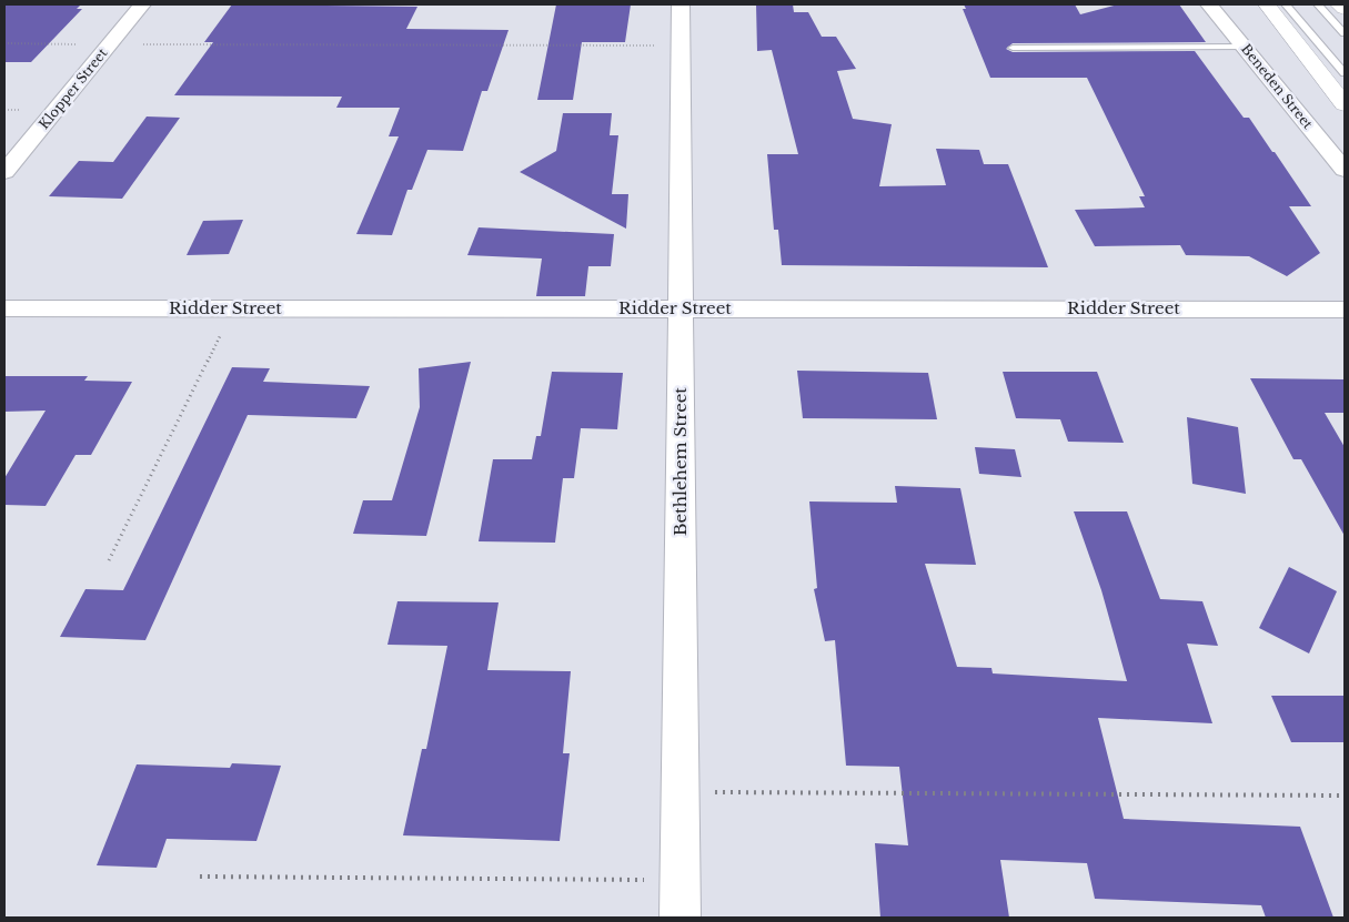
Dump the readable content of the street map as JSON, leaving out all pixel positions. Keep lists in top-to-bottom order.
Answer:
{
  "streets": {
    "street": [
      "Beneden Street",
      "Klopper Street",
      "Ridder Street",
      "Bethlehem Street"
    ]
  },
  "crossings": [
    ["Ridder Street", "Bethlehem Street"]
  ]
}
